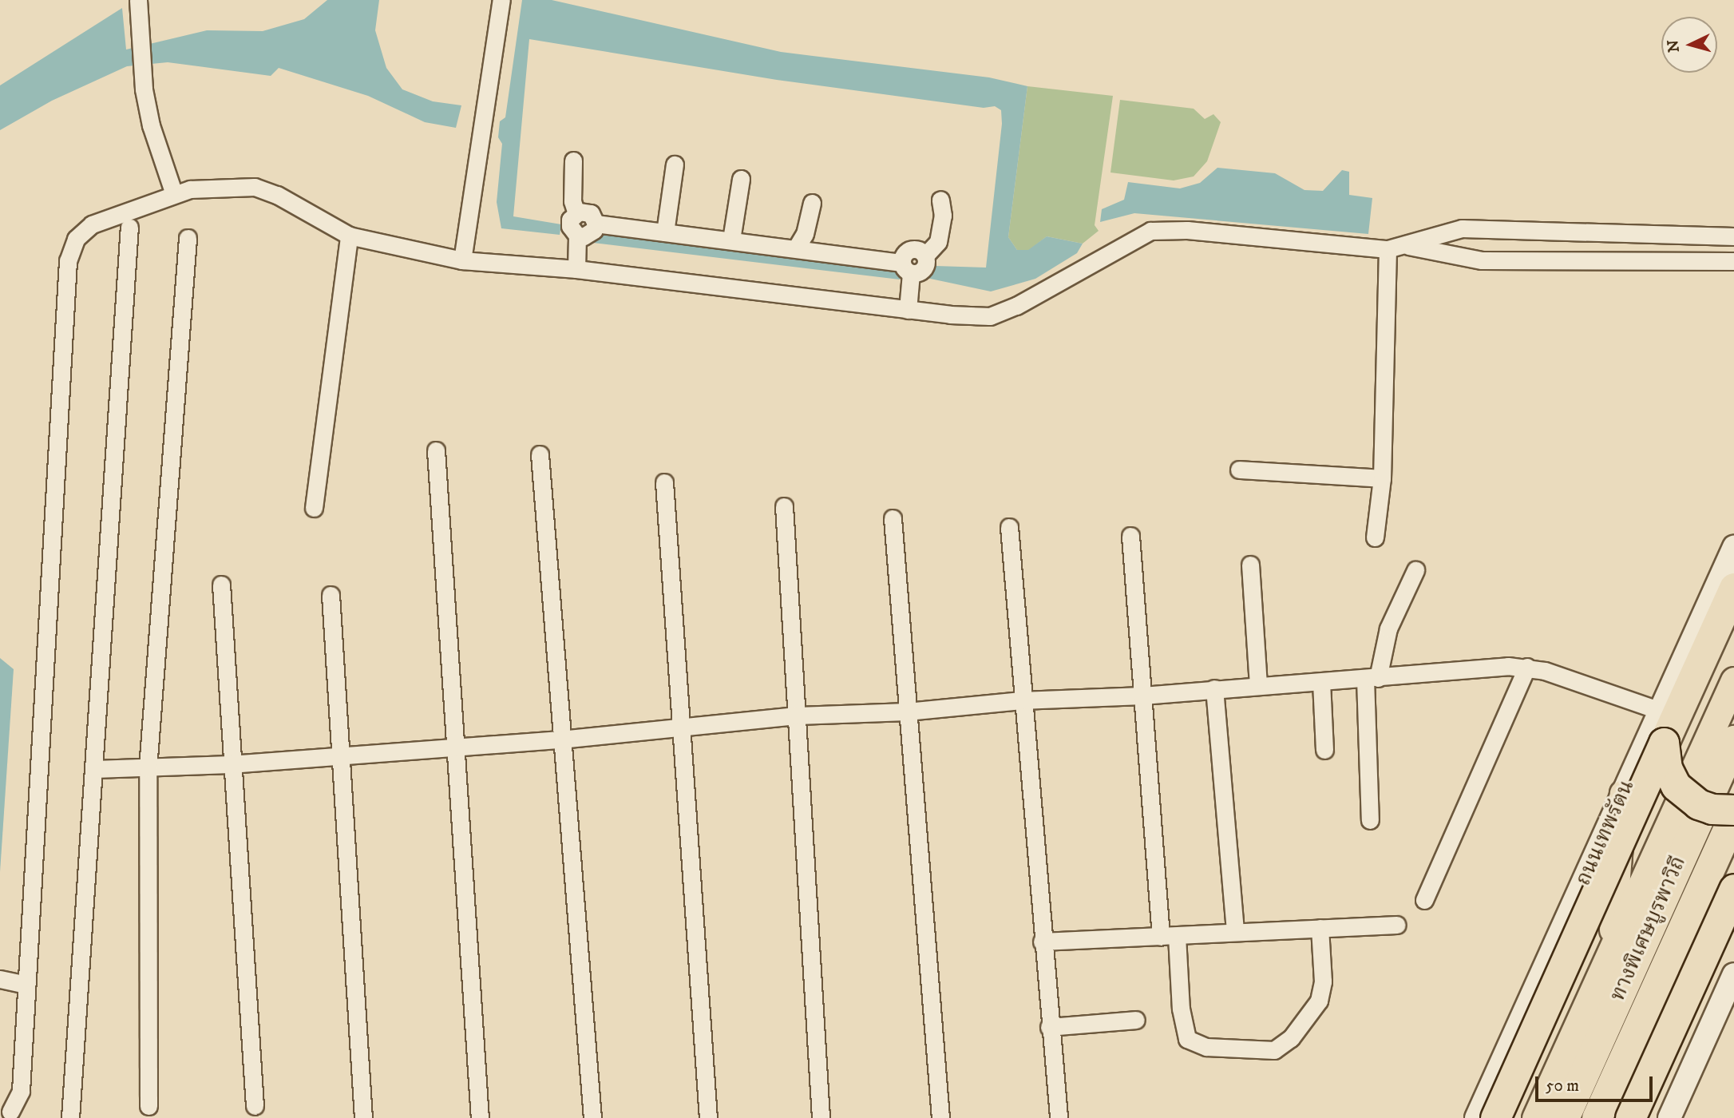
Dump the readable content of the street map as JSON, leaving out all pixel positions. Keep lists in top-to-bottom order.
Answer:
{
  "streets": {
    "highway": ["ทางพิเศษบูรพาวิถี"],
    "main road": ["ถนนเทพรัตน"]
  },
  "scale_bar": "50 m",
  "north": "left"
}
